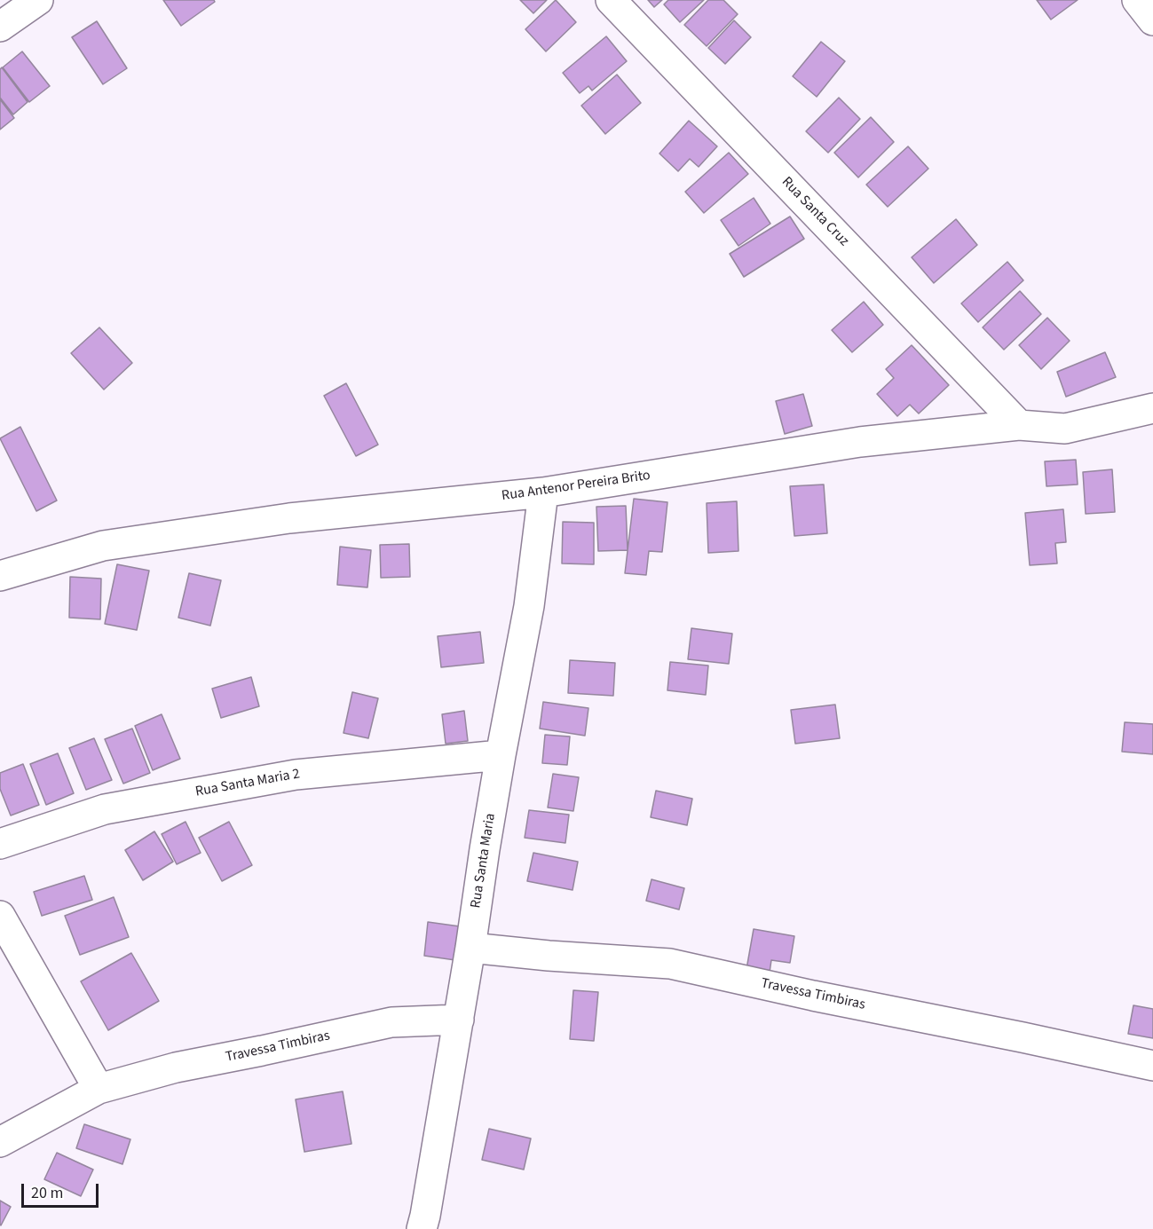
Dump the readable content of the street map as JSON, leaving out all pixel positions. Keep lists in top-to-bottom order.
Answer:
{
  "streets": {
    "street": [
      "Rua Santa Cruz",
      "Rua Antenor Pereira Brito",
      "Rua Santa Maria 2",
      "Rua Santa Maria",
      "Travessa Timbiras"
    ]
  },
  "crossings": [
    ["Rua Santa Cruz", "Rua Antenor Pereira Brito"],
    ["Rua Antenor Pereira Brito", "Rua Santa Maria"],
    ["Rua Santa Maria 2", "Rua Santa Maria"],
    ["Rua Santa Maria", "Travessa Timbiras"]
  ],
  "scale_bar": "20 m"
}
